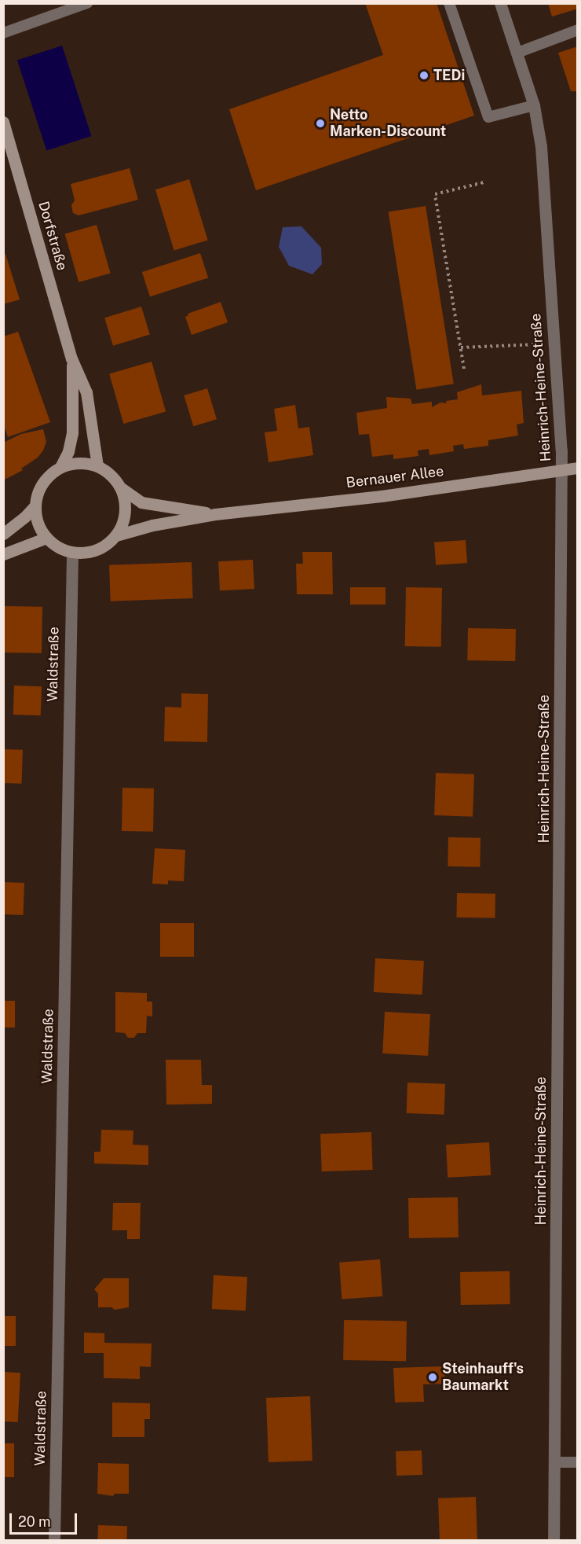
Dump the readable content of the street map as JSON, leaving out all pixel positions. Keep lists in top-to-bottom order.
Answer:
{
  "streets": {
    "main road": ["Dorfstraße", "Bernauer Allee"],
    "street": ["Heinrich-Heine-Straße", "Waldstraße"]
  },
  "crossings": [
    ["Dorfstraße", "Bernauer Allee"],
    ["Dorfstraße", "Waldstraße"],
    ["Heinrich-Heine-Straße", "Bernauer Allee"],
    ["Bernauer Allee", "Waldstraße"]
  ],
  "places": ["TEDi", "Netto Marken-Discount", "Steinhauff's Baumarkt"],
  "scale_bar": "20 m"
}
